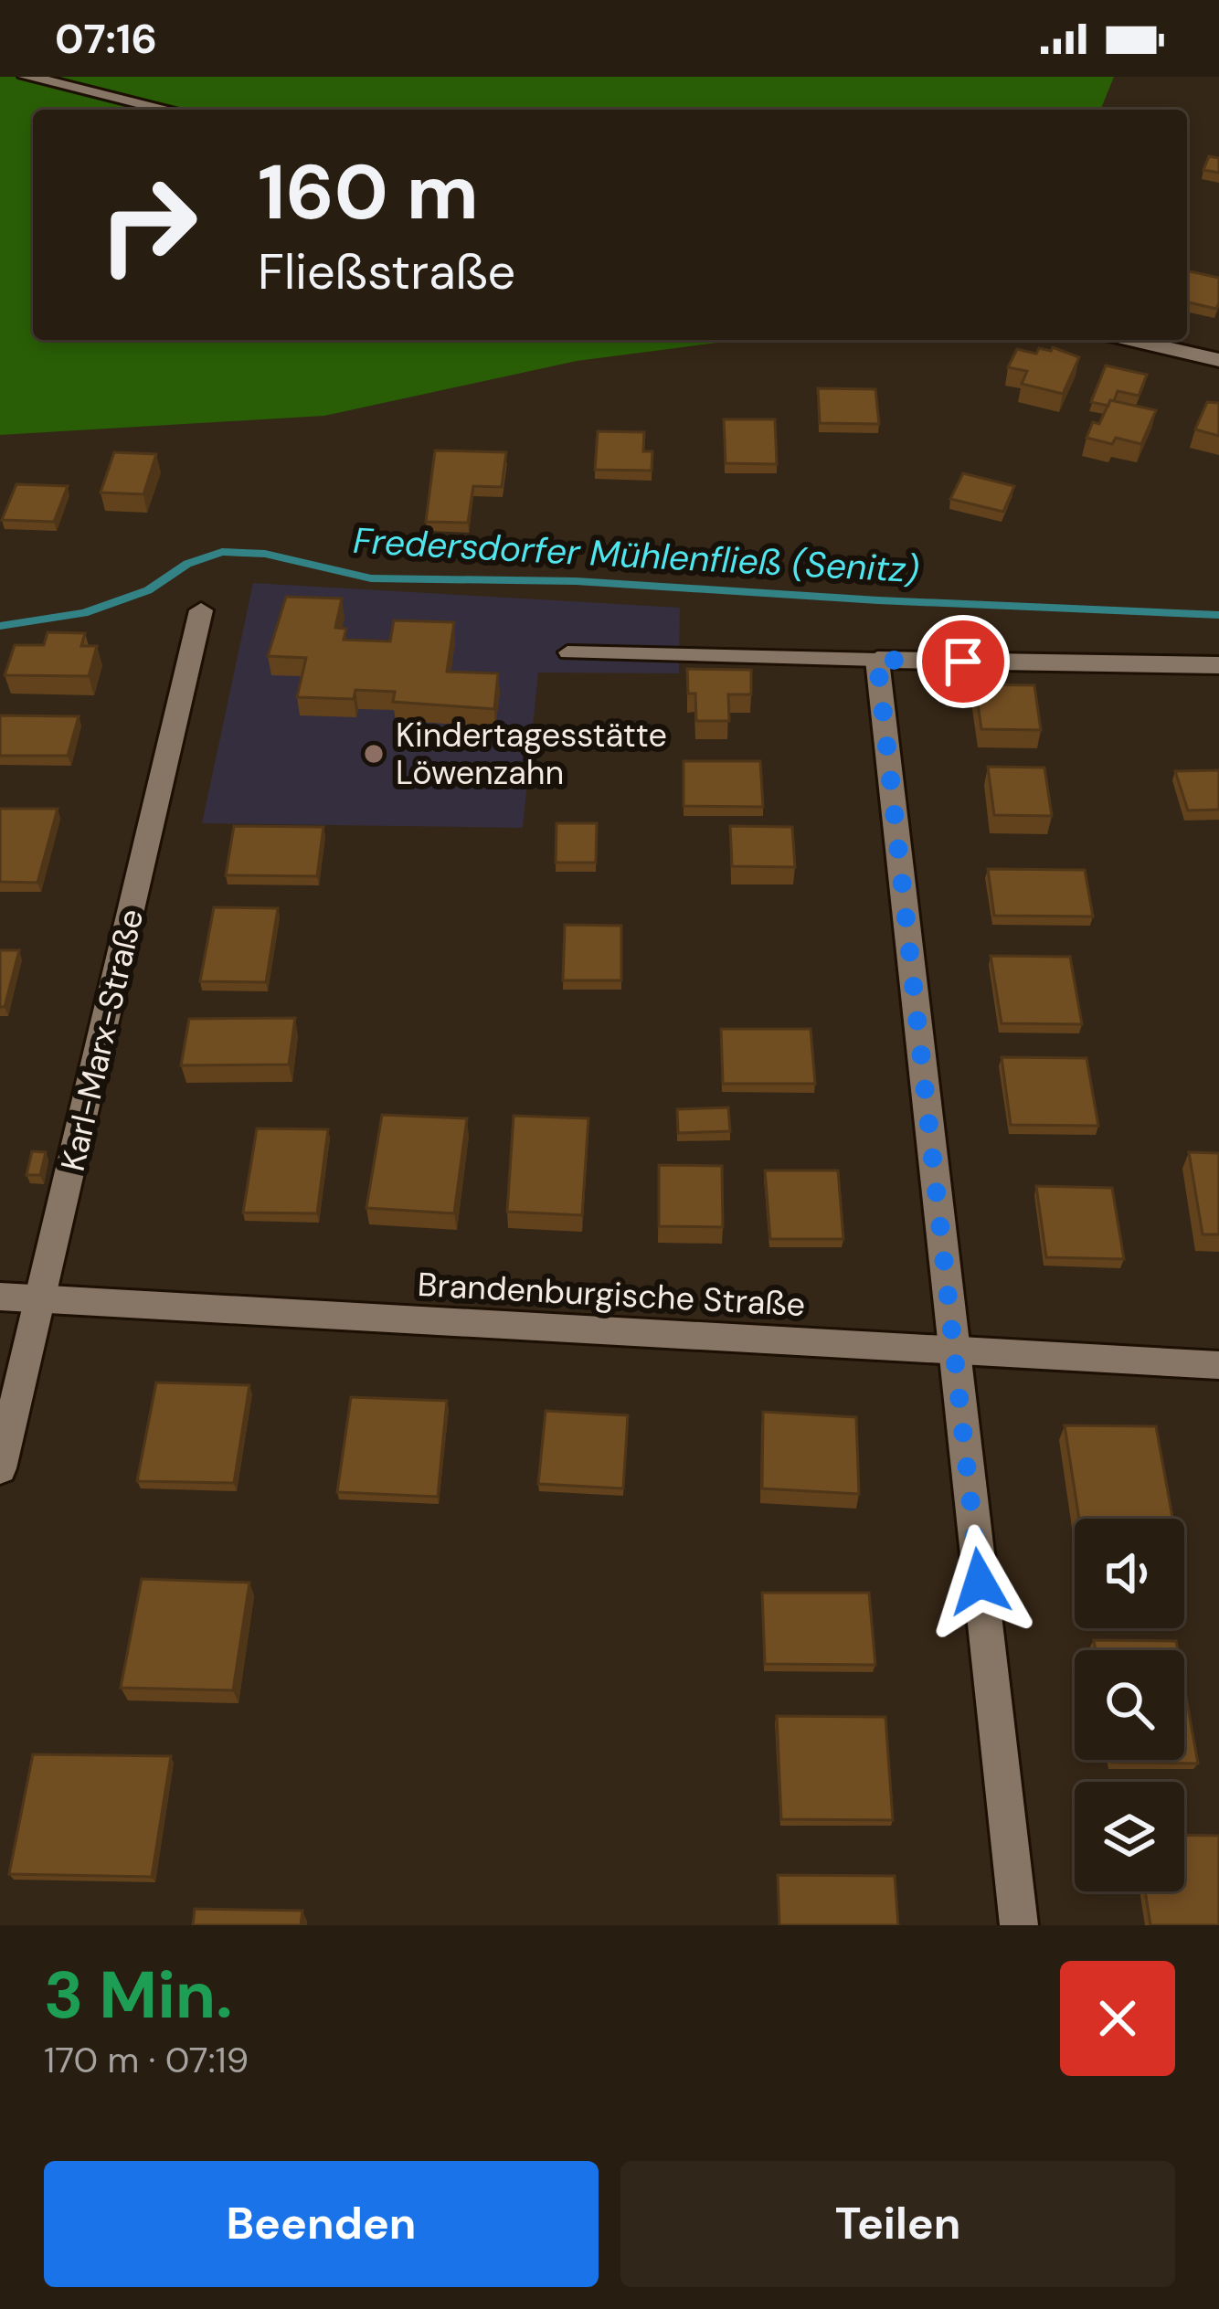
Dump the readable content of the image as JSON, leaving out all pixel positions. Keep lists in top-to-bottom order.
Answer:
{
  "streets": {
    "street": ["Karl-Marx-Straße", "Brandenburgische Straße"]
  },
  "crossings": [
    ["Karl-Marx-Straße", "Brandenburgische Straße"]
  ],
  "water": ["Fredersdorfer Mühlenfließ (Senitz)"],
  "places": ["Kindertagesstätte Löwenzahn"],
  "page": {
    "status": "07:16",
    "turn": ["160 m", "Fließstraße"],
    "heading": ["3 Min.", "170 m · 07:19"],
    "buttons": ["Beenden", "Teilen"]
  }
}
